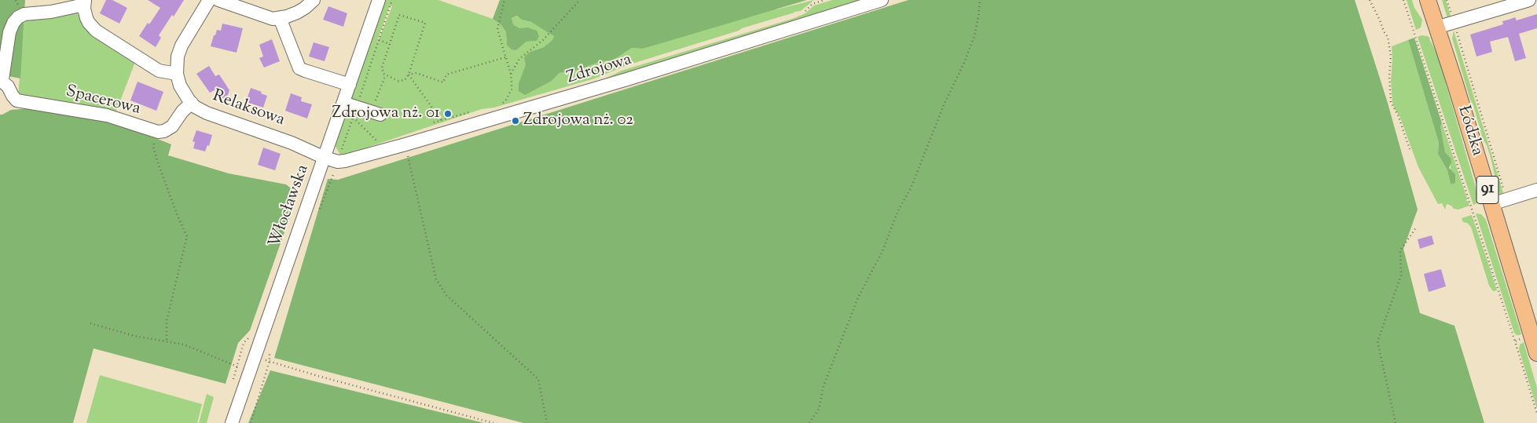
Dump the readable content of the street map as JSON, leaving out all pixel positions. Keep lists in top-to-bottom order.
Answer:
{
  "streets": {
    "main road": ["Łódzka", "91"],
    "street": [
      "Zdrojowa",
      "Spacerowa",
      "Relaksowa",
      "Włocławska"
    ]
  },
  "crossings": [
    ["Zdrojowa", "Relaksowa"],
    ["Zdrojowa", "Włocławska"],
    ["Spacerowa", "Relaksowa"],
    ["Relaksowa", "Włocławska"]
  ],
  "places": ["Zdrojowa nż. 01", "Zdrojowa nż. 02"]
}
